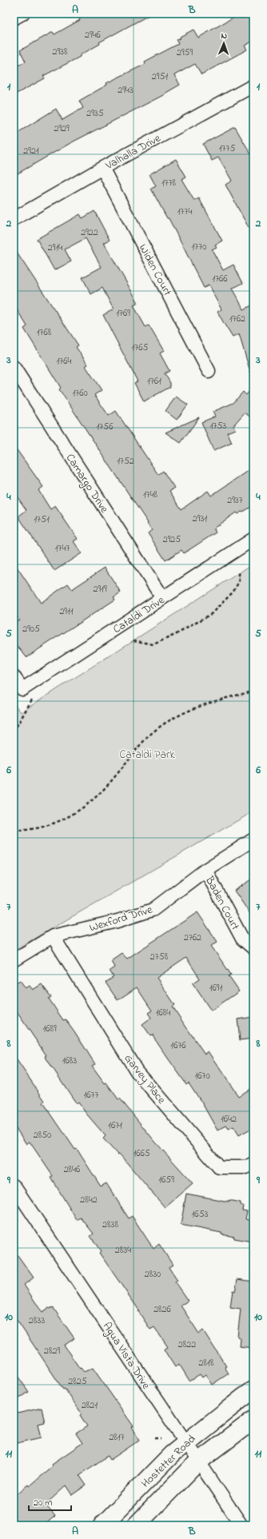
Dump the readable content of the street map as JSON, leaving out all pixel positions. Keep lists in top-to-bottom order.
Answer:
{
  "streets": {
    "main road": ["Hostetter Road"],
    "street": [
      "Valhalla Drive",
      "Widen Court",
      "Camargo Drive",
      "Cataldi Drive",
      "Baden Court",
      "Wexford Drive",
      "Garvey Place",
      "Agua Vista Drive"
    ]
  },
  "crossings": [
    ["Valhalla Drive", "Widen Court"],
    ["Camargo Drive", "Cataldi Drive"],
    ["Baden Court", "Wexford Drive"],
    ["Wexford Drive", "Garvey Place"],
    ["Agua Vista Drive", "Hostetter Road"]
  ],
  "parks": ["Cataldi Park"],
  "house_numbers": [
    "2946",
    "2938",
    "2959",
    "2951",
    "2943",
    "2935",
    "2929",
    "1775",
    "2921",
    "1778",
    "1774",
    "2922",
    "1770",
    "2914",
    "1766",
    "1769",
    "1762",
    "1768",
    "1765",
    "1764",
    "1761",
    "1760",
    "1753",
    "1756",
    "1752",
    "1748",
    "2937",
    "2931",
    "1751",
    "2925",
    "1747",
    "2919",
    "2911",
    "2905",
    "2762",
    "2758",
    "1691",
    "1684",
    "1689",
    "1676",
    "1683",
    "1670",
    "1677",
    "1642",
    "1671",
    "2850",
    "1665",
    "2846",
    "1659",
    "2842",
    "1653",
    "2838",
    "2834",
    "2830",
    "2826",
    "2833",
    "2822",
    "2829",
    "2818",
    "2825",
    "2821",
    "2817"
  ],
  "scale_bar": "20 m",
  "north": "top",
  "grid": {
    "columns": ["A", "B"],
    "rows": [
      "1",
      "2",
      "3",
      "4",
      "5",
      "6",
      "7",
      "8",
      "9",
      "10",
      "11"
    ]
  }
}
